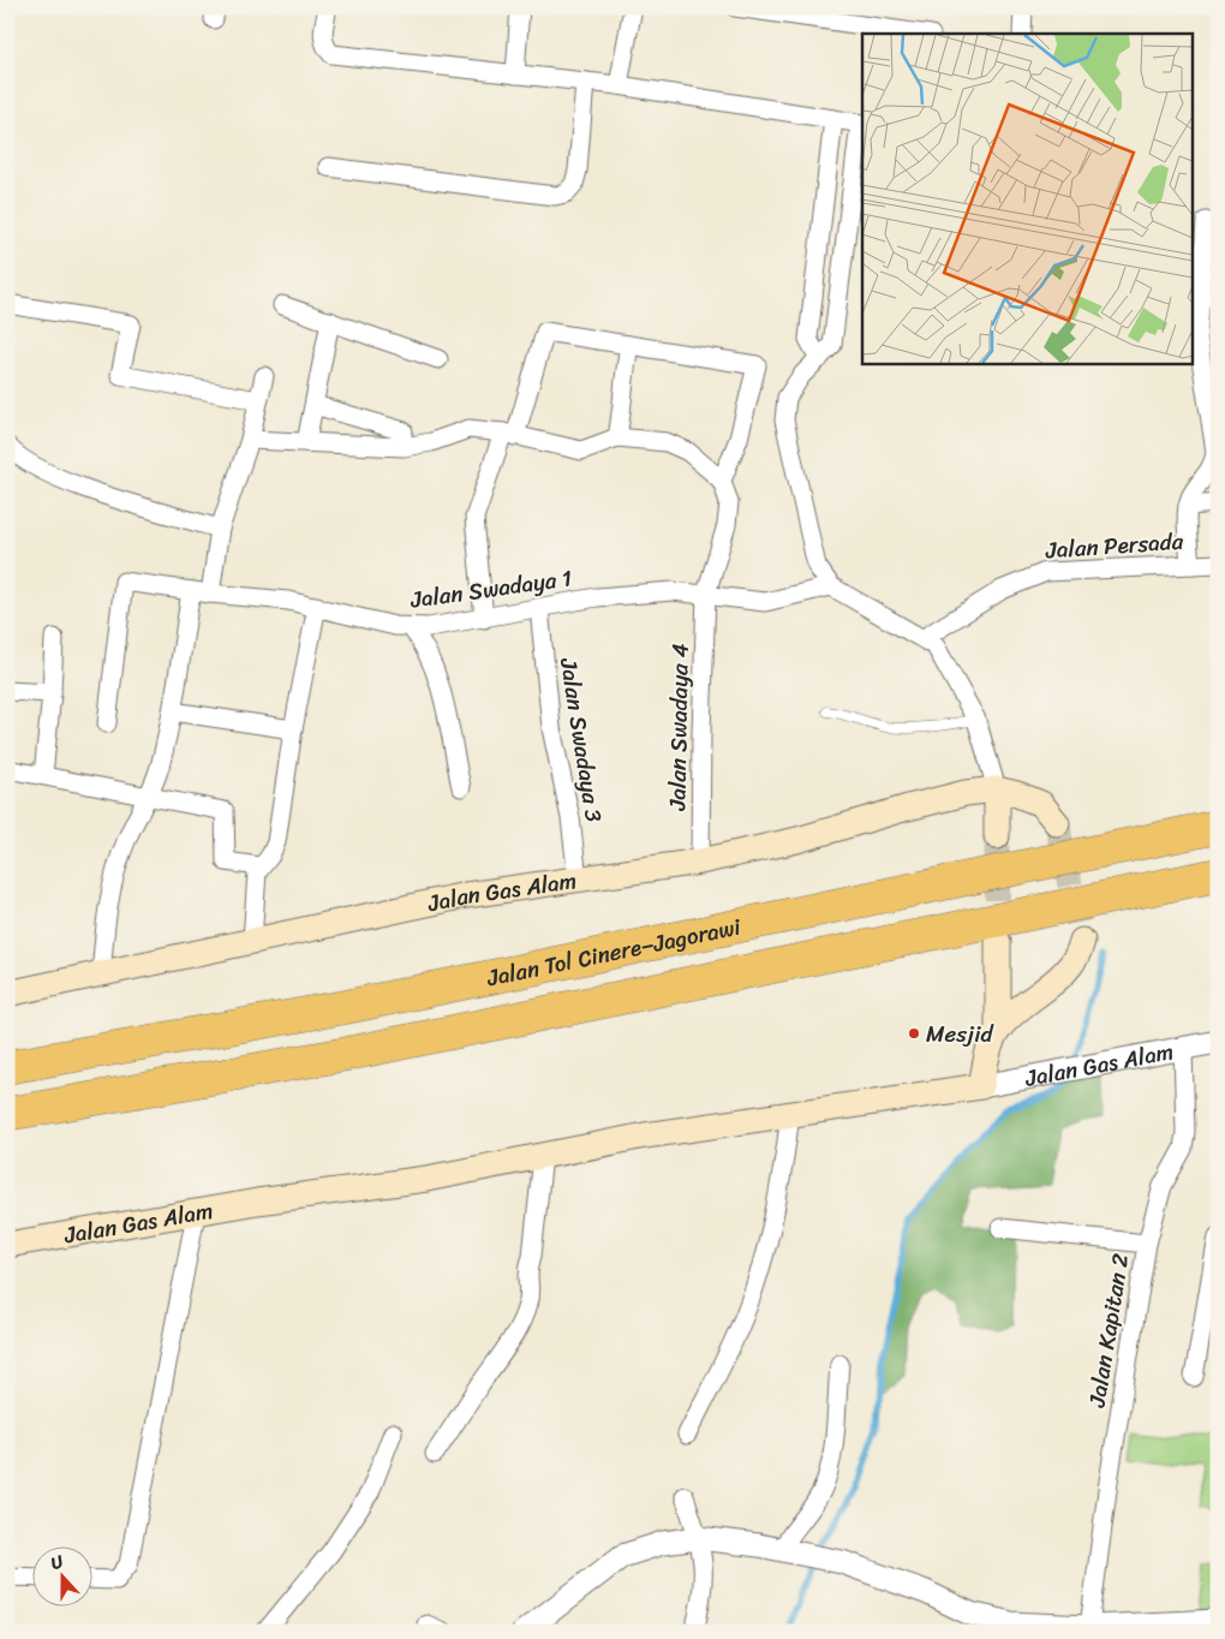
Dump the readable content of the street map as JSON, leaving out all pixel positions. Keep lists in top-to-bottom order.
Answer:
{
  "streets": {
    "highway": ["Jalan Tol Cinere–Jagorawi"],
    "main road": ["Jalan Gas Alam"],
    "street": [
      "Jalan Persada",
      "Jalan Swadaya 1",
      "Jalan Swadaya 4",
      "Jalan Swadaya 3",
      "Jalan Kapitan 2"
    ]
  },
  "crossings": [
    ["Jalan Swadaya 1", "Jalan Swadaya 4"],
    ["Jalan Swadaya 1", "Jalan Swadaya 3"],
    ["Jalan Swadaya 4", "Jalan Gas Alam"],
    ["Jalan Swadaya 3", "Jalan Gas Alam"],
    ["Jalan Gas Alam", "Jalan Kapitan 2"]
  ],
  "places": ["Mesjid"],
  "north": "top"
}
